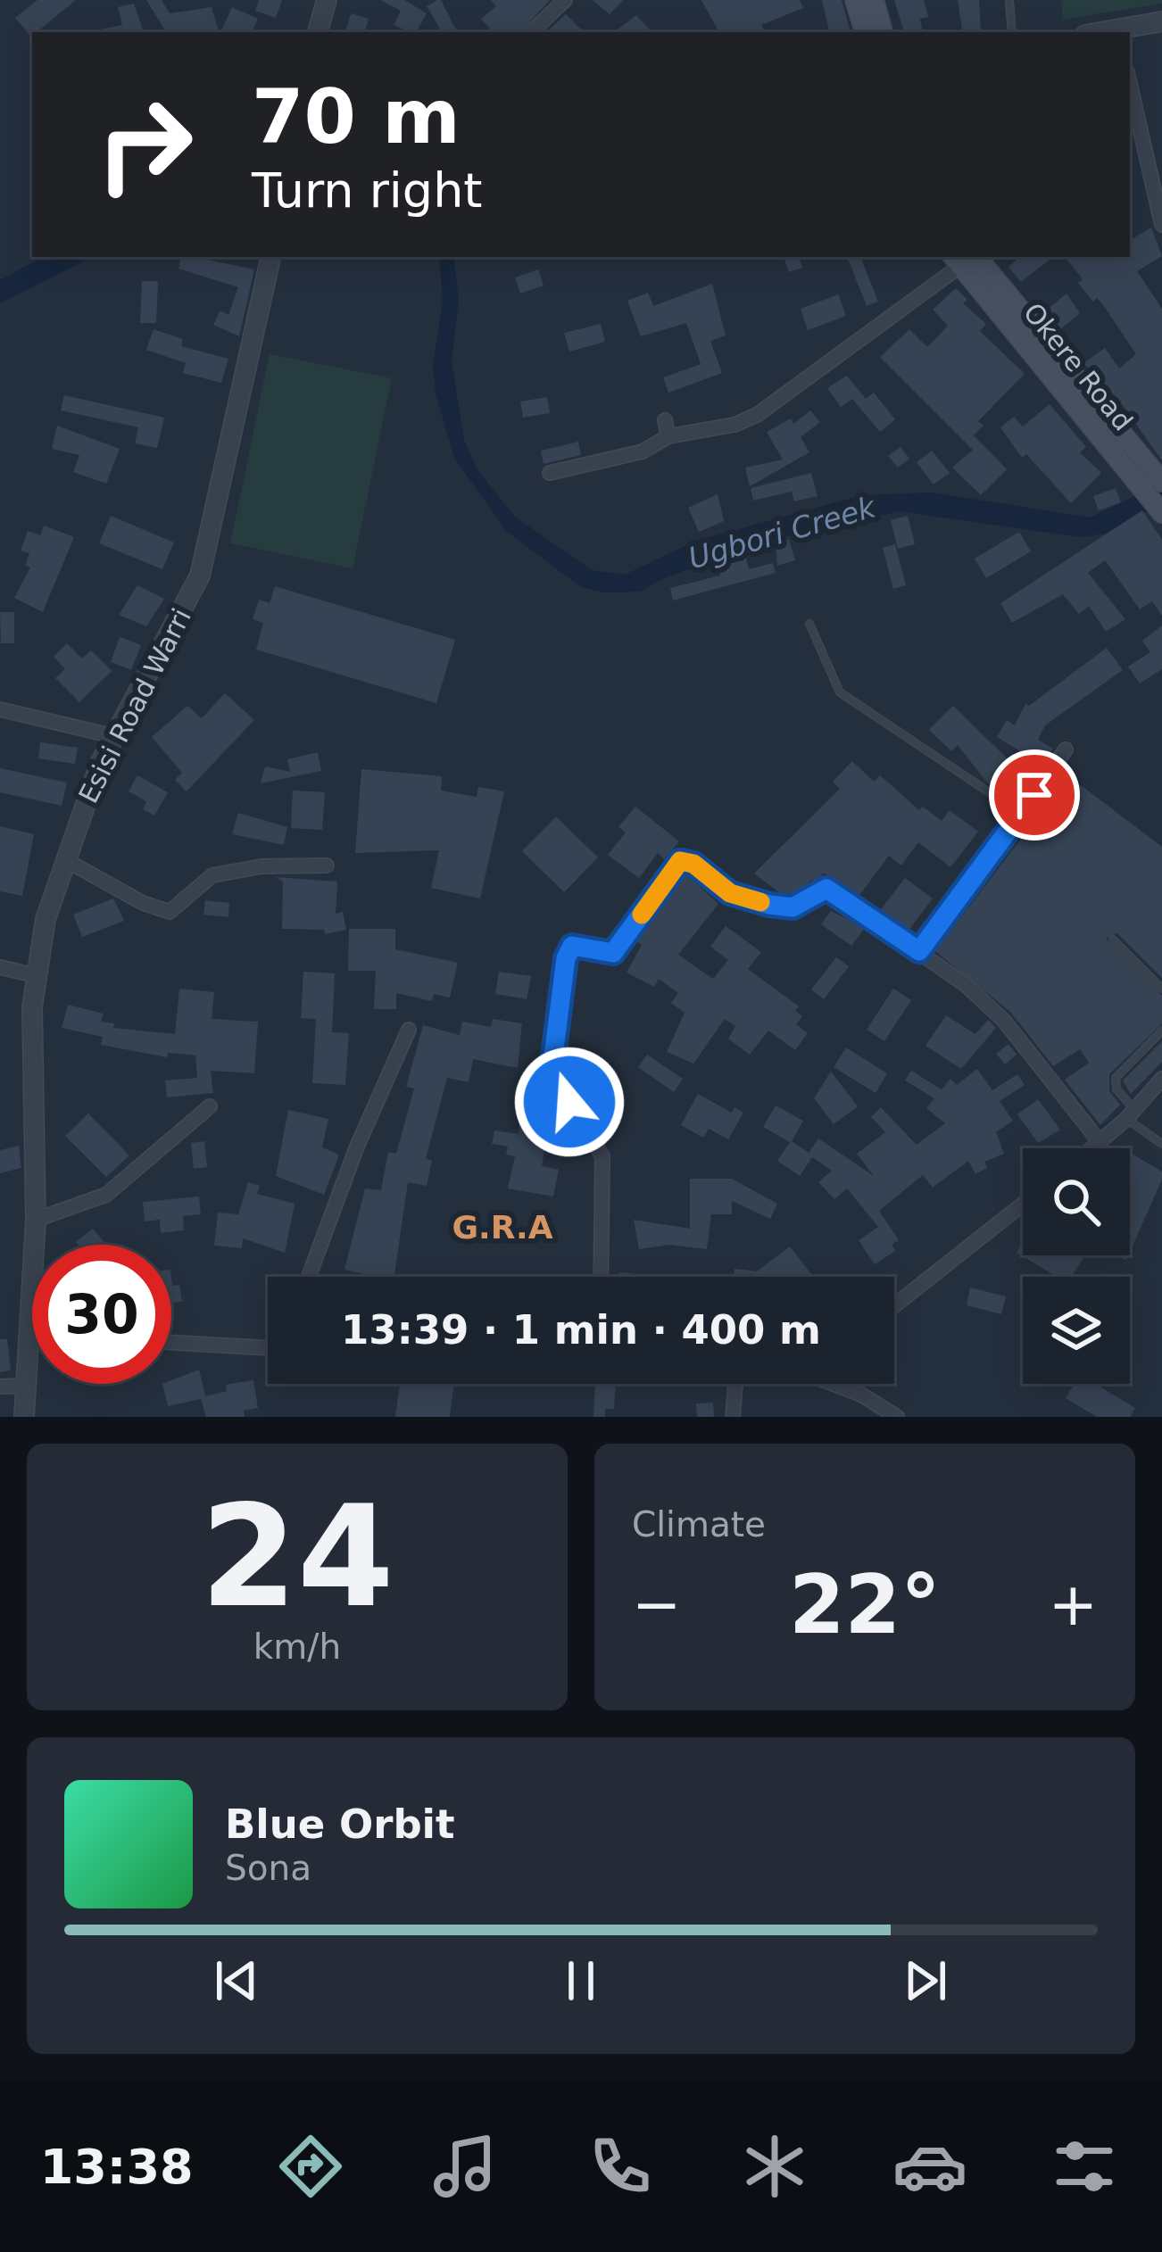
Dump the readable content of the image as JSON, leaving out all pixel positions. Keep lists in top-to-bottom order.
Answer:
{
  "streets": {
    "main road": ["Okere Road"],
    "street": ["Esisi Road Warri"]
  },
  "districts": ["G.R.A"],
  "water": ["Ugbori Creek"],
  "page": {
    "turn": ["70 m", "Turn right"],
    "limit": "30",
    "trip": "13:39 · 1 min · 400 m",
    "tile": [
      ["24", "km/h"],
      "Climate"
    ],
    "heat": ["−", "22°", "+"],
    "song": ["Blue Orbit", "Sona"],
    "tabs": "13:38"
  }
}
